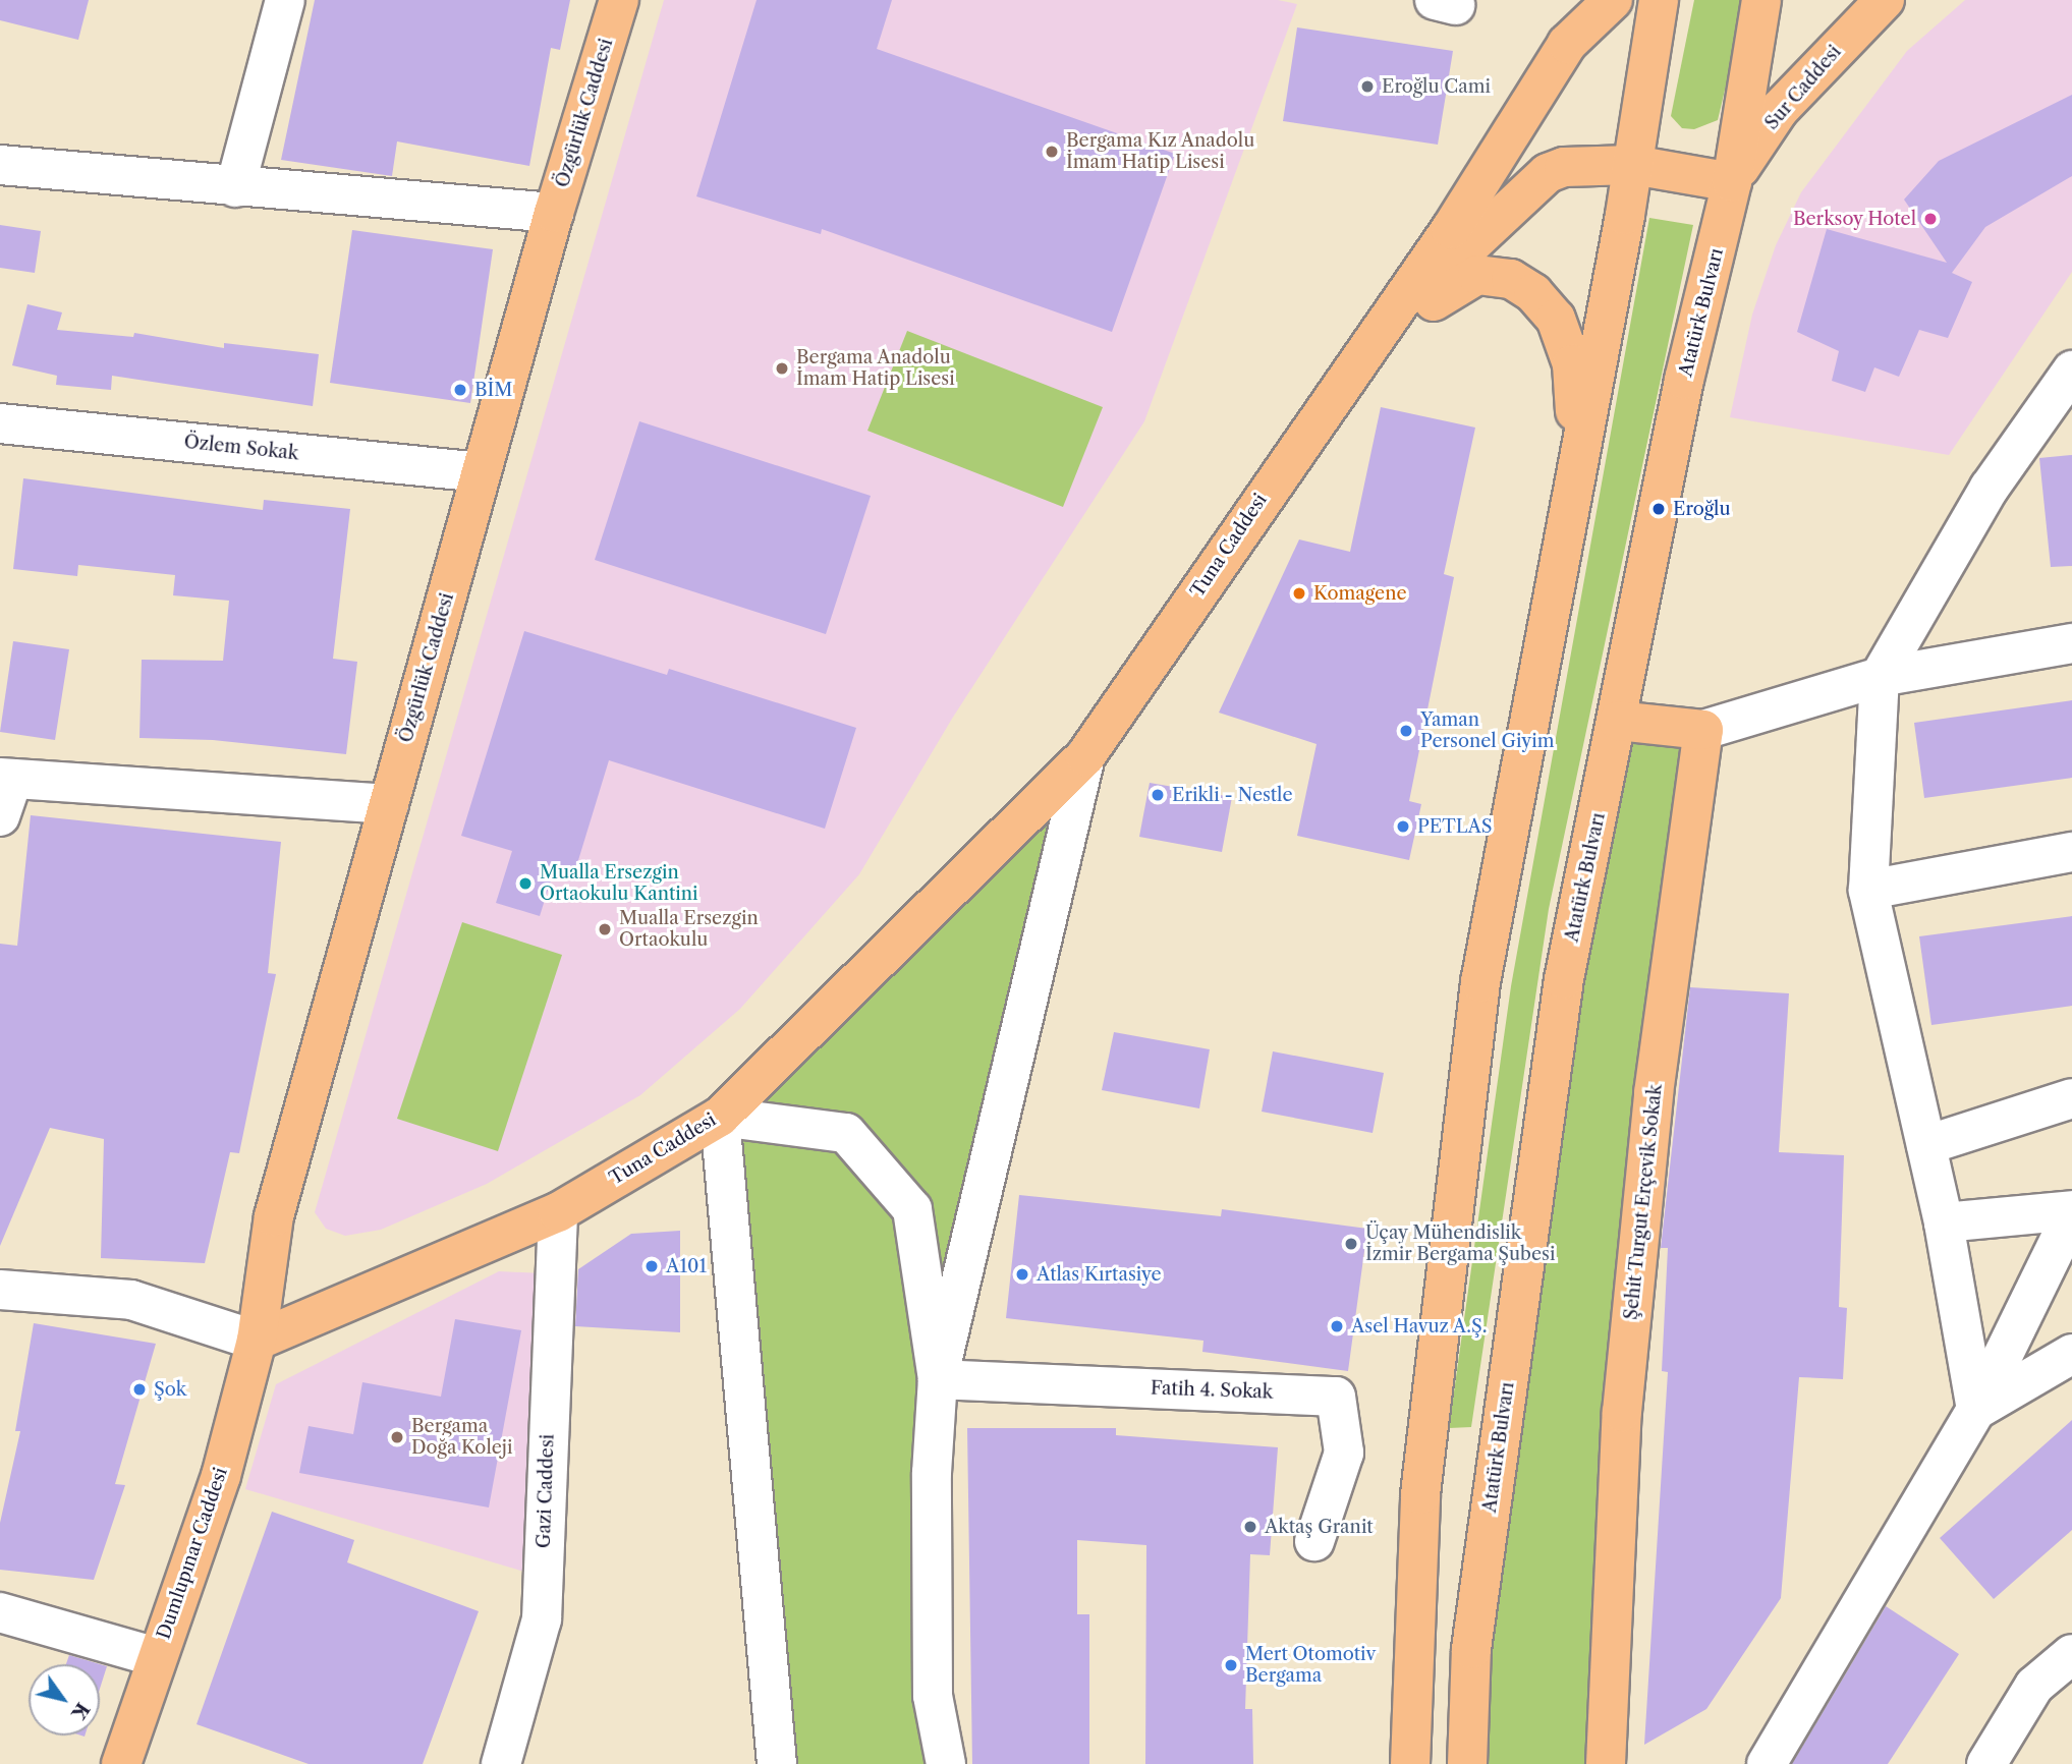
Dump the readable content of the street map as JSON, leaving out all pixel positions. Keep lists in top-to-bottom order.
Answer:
{
  "streets": {
    "main road": [
      "Sur Caddesi",
      "Özgürlük Caddesi",
      "Atatürk Bulvarı",
      "Tuna Caddesi",
      "Şehit Turgut Erçevik Sokak",
      "Dumlupınar Caddesi"
    ],
    "street": ["Özlem Sokak", "Fatih 4. Sokak", "Gazi Caddesi"]
  },
  "crossings": [
    ["Sur Caddesi", "Atatürk Bulvarı"],
    ["Sur Caddesi", "Tuna Caddesi"],
    ["Özgürlük Caddesi", "Özlem Sokak"],
    ["Özgürlük Caddesi", "Tuna Caddesi"],
    ["Özgürlük Caddesi", "Dumlupınar Caddesi"],
    ["Atatürk Bulvarı", "Tuna Caddesi"],
    ["Tuna Caddesi", "Fatih 4. Sokak"],
    ["Tuna Caddesi", "Gazi Caddesi"],
    ["Tuna Caddesi", "Dumlupınar Caddesi"]
  ],
  "places": [
    "Eroğlu Cami",
    "Bergama Kız Anadolu İmam Hatip Lisesi",
    "Berksoy Hotel",
    "Bergama Anadolu İmam Hatip Lisesi",
    "BİM",
    "Eroğlu",
    "Komagene",
    "Yaman Personel Giyim",
    "Erikli - Nestle",
    "PETLAS",
    "Mualla Ersezgin Ortaokulu Kantini",
    "Mualla Ersezgin Ortaokulu",
    "Üçay Mühendislik İzmir Bergama Şubesi",
    "A101",
    "Atlas Kırtasiye",
    "Asel Havuz A.Ş.",
    "Şok",
    "Bergama Doğa Koleji",
    "Aktaş Granit",
    "Mert Otomotiv Bergama"
  ],
  "north": "bottom right"
}
